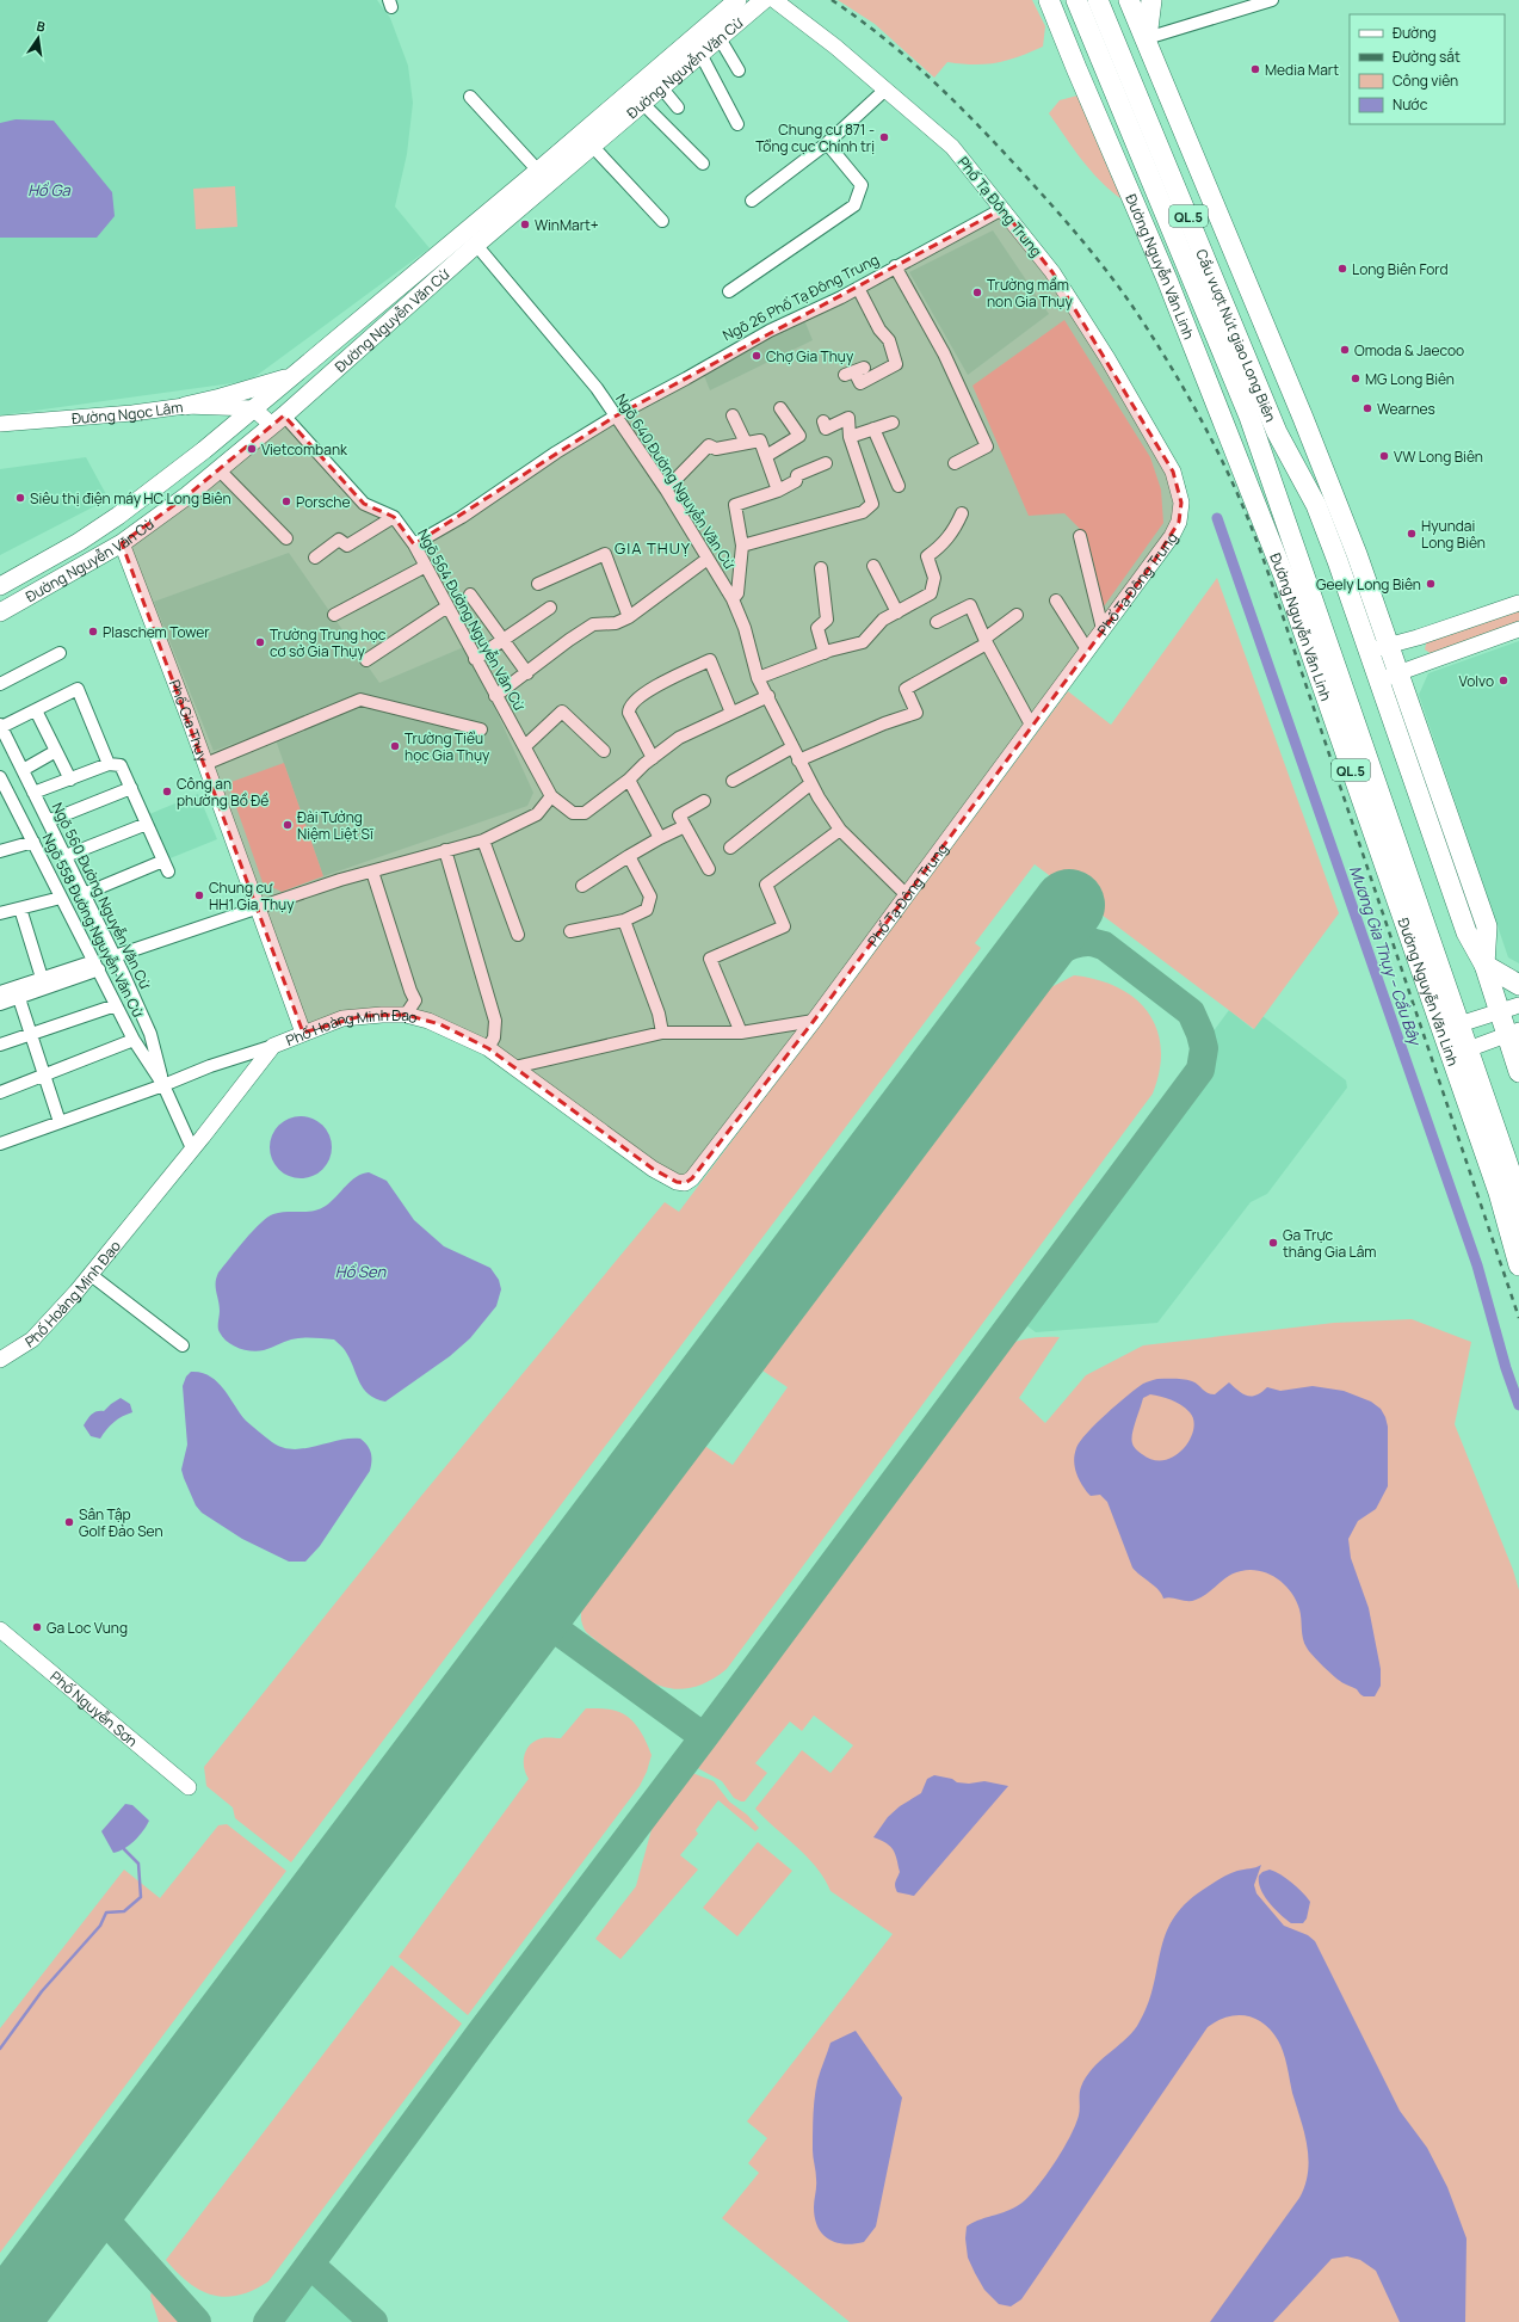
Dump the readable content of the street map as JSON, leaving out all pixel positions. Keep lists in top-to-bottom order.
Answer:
{
  "streets": {
    "highway": ["QL.5", "Đường Nguyễn Văn Linh", "Cầu vượt Nút giao Long Biên"],
    "main road": ["Đường Nguyễn Văn Cừ"],
    "street": [
      "Phố Tạ Đông Trung",
      "Ngõ 26 Phố Tạ Đông Trung",
      "Đường Ngọc Lâm",
      "Ngõ 640 Đường Nguyễn Văn Cừ",
      "Ngõ 564 Đường Nguyễn Văn Cừ",
      "Phố Gia Thụy",
      "Ngõ 560 Đường Nguyễn Văn Cừ",
      "Ngõ 558 Đường Nguyễn Văn Cừ",
      "Phố Hoàng Minh Đạo",
      "Phố Nguyễn Sơn"
    ]
  },
  "crossings": [
    ["Đường Nguyễn Văn Cừ", "Đường Ngọc Lâm"],
    ["Đường Nguyễn Văn Cừ", "Ngõ 640 Đường Nguyễn Văn Cừ"],
    ["Đường Nguyễn Văn Cừ", "Ngõ 564 Đường Nguyễn Văn Cừ"],
    ["Đường Nguyễn Văn Cừ", "Phố Gia Thụy"],
    ["Phố Tạ Đông Trung", "Ngõ 26 Phố Tạ Đông Trung"],
    ["Phố Tạ Đông Trung", "Ngõ 640 Đường Nguyễn Văn Cừ"],
    ["Phố Tạ Đông Trung", "Phố Hoàng Minh Đạo"],
    ["QL.5", "Cầu vượt Nút giao Long Biên"],
    ["Đường Nguyễn Văn Linh", "Cầu vượt Nút giao Long Biên"],
    ["Ngõ 26 Phố Tạ Đông Trung", "Ngõ 640 Đường Nguyễn Văn Cừ"],
    ["Ngõ 26 Phố Tạ Đông Trung", "Ngõ 564 Đường Nguyễn Văn Cừ"],
    ["Phố Gia Thụy", "Phố Hoàng Minh Đạo"],
    ["Ngõ 560 Đường Nguyễn Văn Cừ", "Ngõ 558 Đường Nguyễn Văn Cừ"]
  ],
  "districts": ["GIA THUỴ"],
  "water": ["Hồ Ga", "Mương Gia Thụy – Cầu Bây", "Hồ Sen"],
  "places": [
    "Media Mart",
    "Chung cư 871 - Tổng cục Chính trị",
    "WinMart+",
    "Long Biên Ford",
    "Trường mầm non Gia Thụy",
    "Omoda & Jaecoo",
    "Chợ Gia Thụy",
    "MG Long Biên",
    "Wearnes",
    "Vietcombank",
    "VW Long Biên",
    "Siêu thị điện máy HC Long Biên",
    "Porsche",
    "Hyundai Long Biên",
    "Geely Long Biên",
    "Plaschem Tower",
    "Trường Trung học cơ sở Gia Thụy",
    "Volvo",
    "Trường Tiểu học Gia Thụy",
    "Công an phường Bồ Đề",
    "Đài Tưởng Niệm Liệt Sĩ",
    "Chung cư HH1 Gia Thụy",
    "Ga Trực thăng Gia Lâm",
    "Sân Tập Golf Đảo Sen",
    "Ga Loc Vung"
  ],
  "legend": [
    "Đường",
    "Đường sắt",
    "Công viên",
    "Nước"
  ],
  "north": "top"
}
